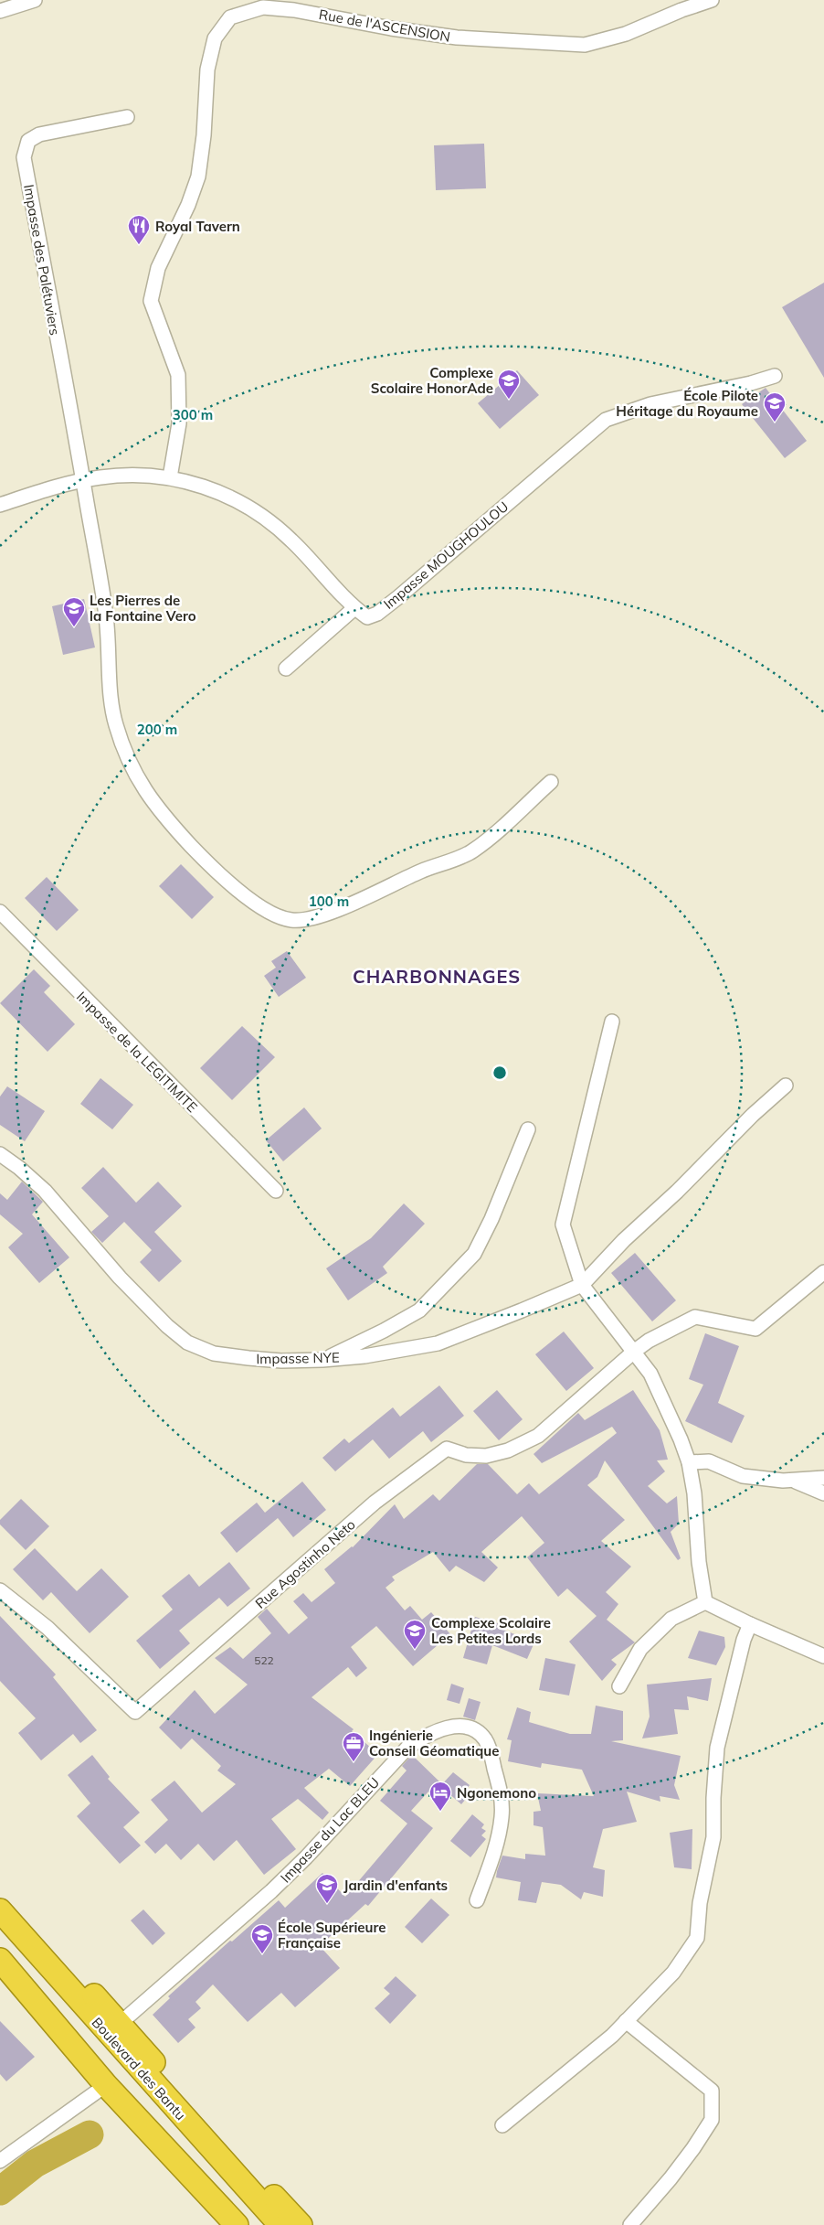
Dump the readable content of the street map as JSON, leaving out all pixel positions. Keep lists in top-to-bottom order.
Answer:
{
  "streets": {
    "highway": ["Boulevard des Bantu"],
    "street": [
      "Rue de l'ASCENSION",
      "Impasse des Palétuviers",
      "Impasse MOUGHOULOU",
      "Impasse de la LEGITIMITE",
      "Impasse NYE",
      "Rue Agostinho Neto",
      "Impasse du Lac BLEU"
    ]
  },
  "crossings": [
    ["Rue de l'ASCENSION", "Impasse MOUGHOULOU"],
    ["Impasse des Palétuviers", "Impasse MOUGHOULOU"]
  ],
  "districts": ["CHARBONNAGES"],
  "places": {
    "restaurant": ["Royal Tavern"],
    "school or university": [
      "Complexe Scolaire HonorAde",
      "École Pilote Héritage du Royaume",
      "Les Pierres de la Fontaine Vero",
      "Complexe Scolaire Les Petites Lords",
      "Jardin d'enfants",
      "École Supérieure Française"
    ],
    "office": ["Ingénierie Conseil Géomatique"],
    "hotel": ["Ngonemono"]
  },
  "house_numbers": ["522"],
  "rings": ["300 m", "200 m", "100 m"]
}
